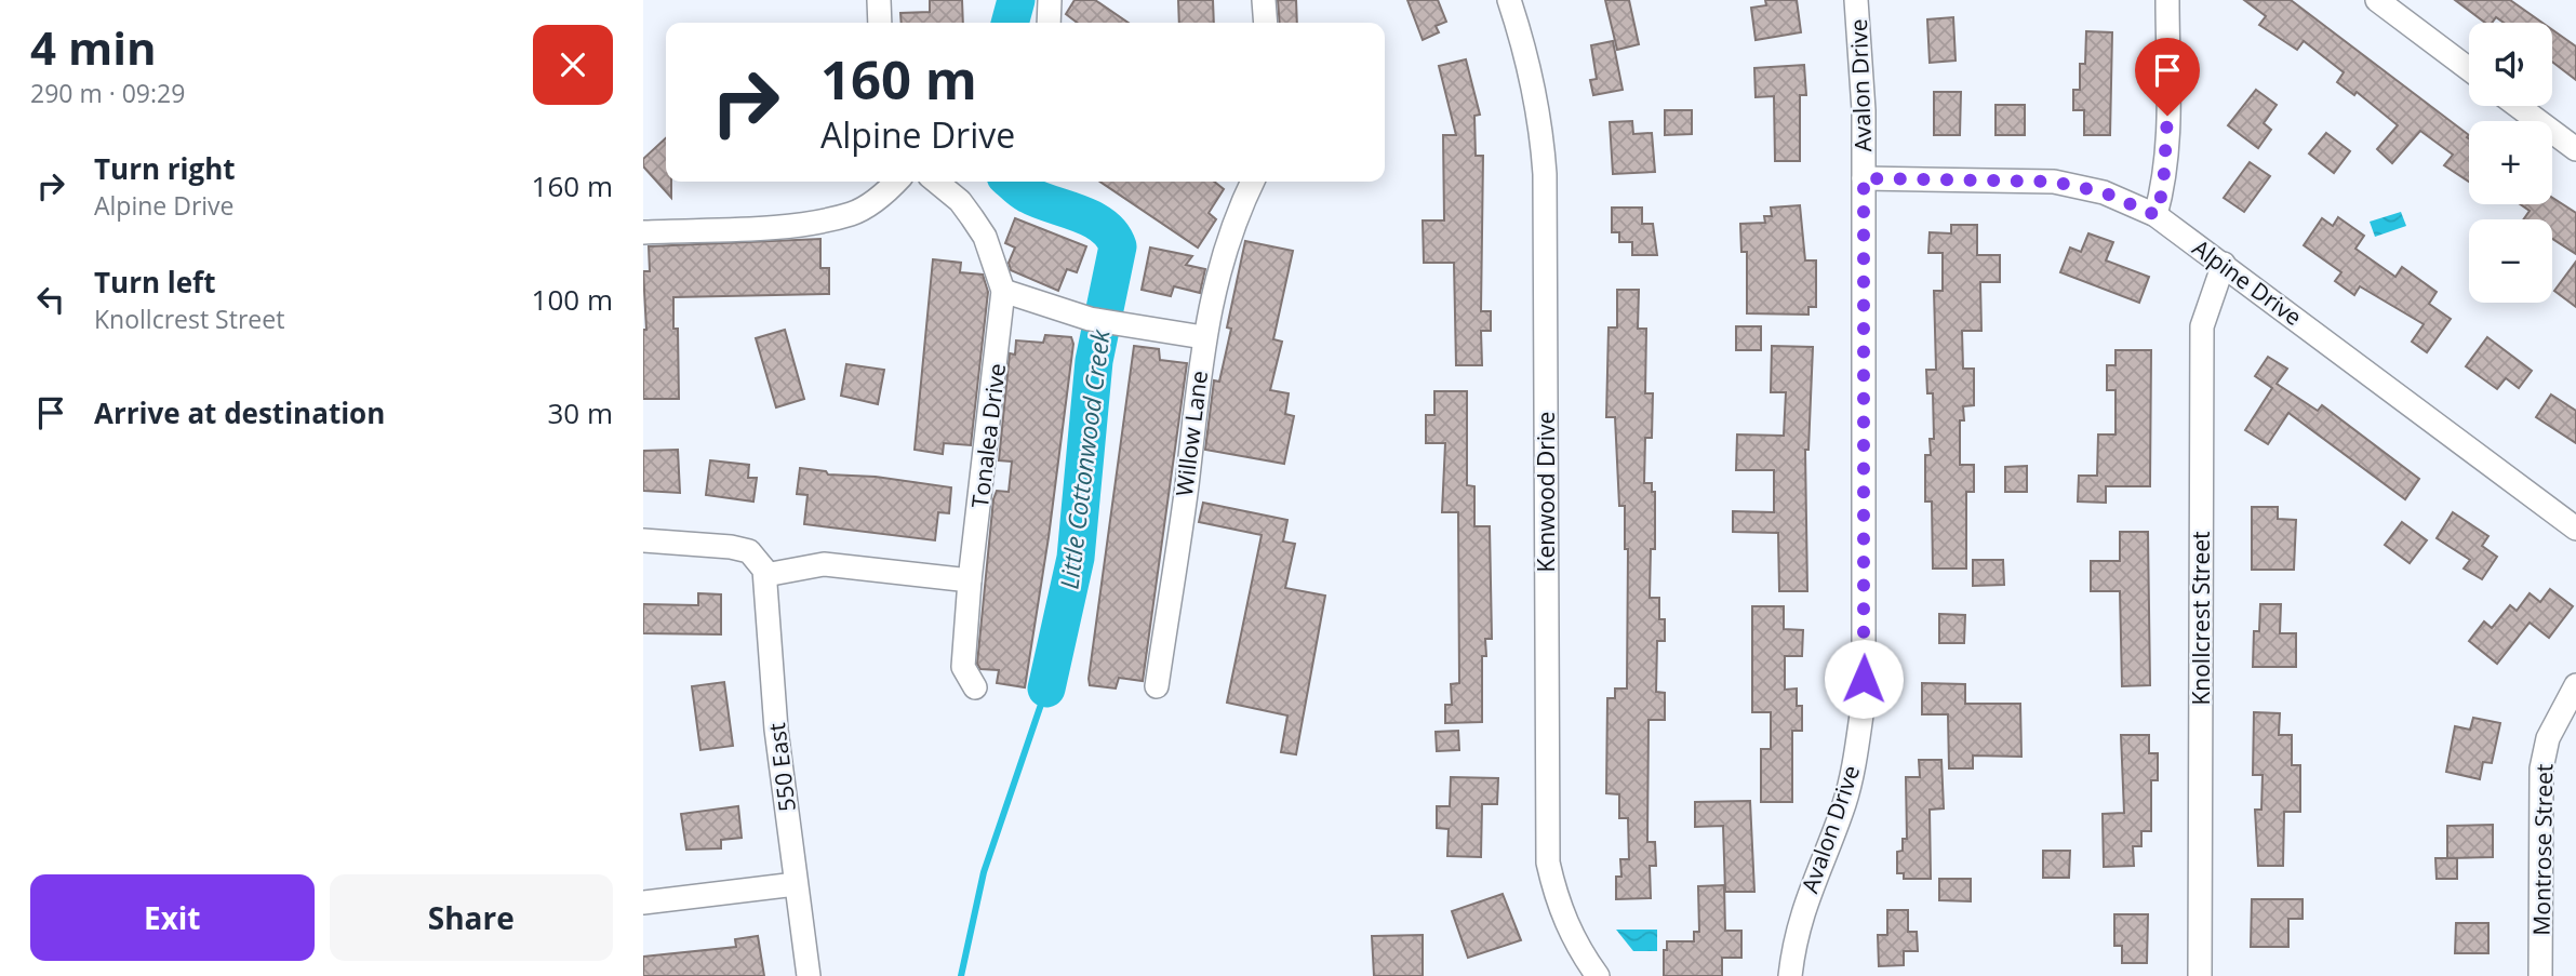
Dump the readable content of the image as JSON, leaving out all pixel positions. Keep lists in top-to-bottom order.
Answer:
{
  "streets": {
    "street": [
      "Avalon Drive",
      "Alpine Drive",
      "Willow Lane",
      "Tonalea Drive",
      "Kenwood Drive",
      "Knollcrest Street",
      "550 East",
      "Montrose Street"
    ]
  },
  "crossings": [
    ["Avalon Drive", "Alpine Drive"],
    ["Alpine Drive", "Knollcrest Street"]
  ],
  "water": ["Little Cottonwood Creek"],
  "page": {
    "heading": ["4 min", "290 m · 09:29"],
    "map_buttons": ["+", "−"],
    "turn": ["160 m", "Alpine Drive"],
    "list": [
      {
        "name": "Turn right",
        "note": "Alpine Drive",
        "value": "160 m"
      },
      {
        "name": "Turn left",
        "note": "Knollcrest Street",
        "value": "100 m"
      },
      {
        "name": "Arrive at destination",
        "value": "30 m"
      }
    ],
    "buttons": ["Exit", "Share"]
  }
}
